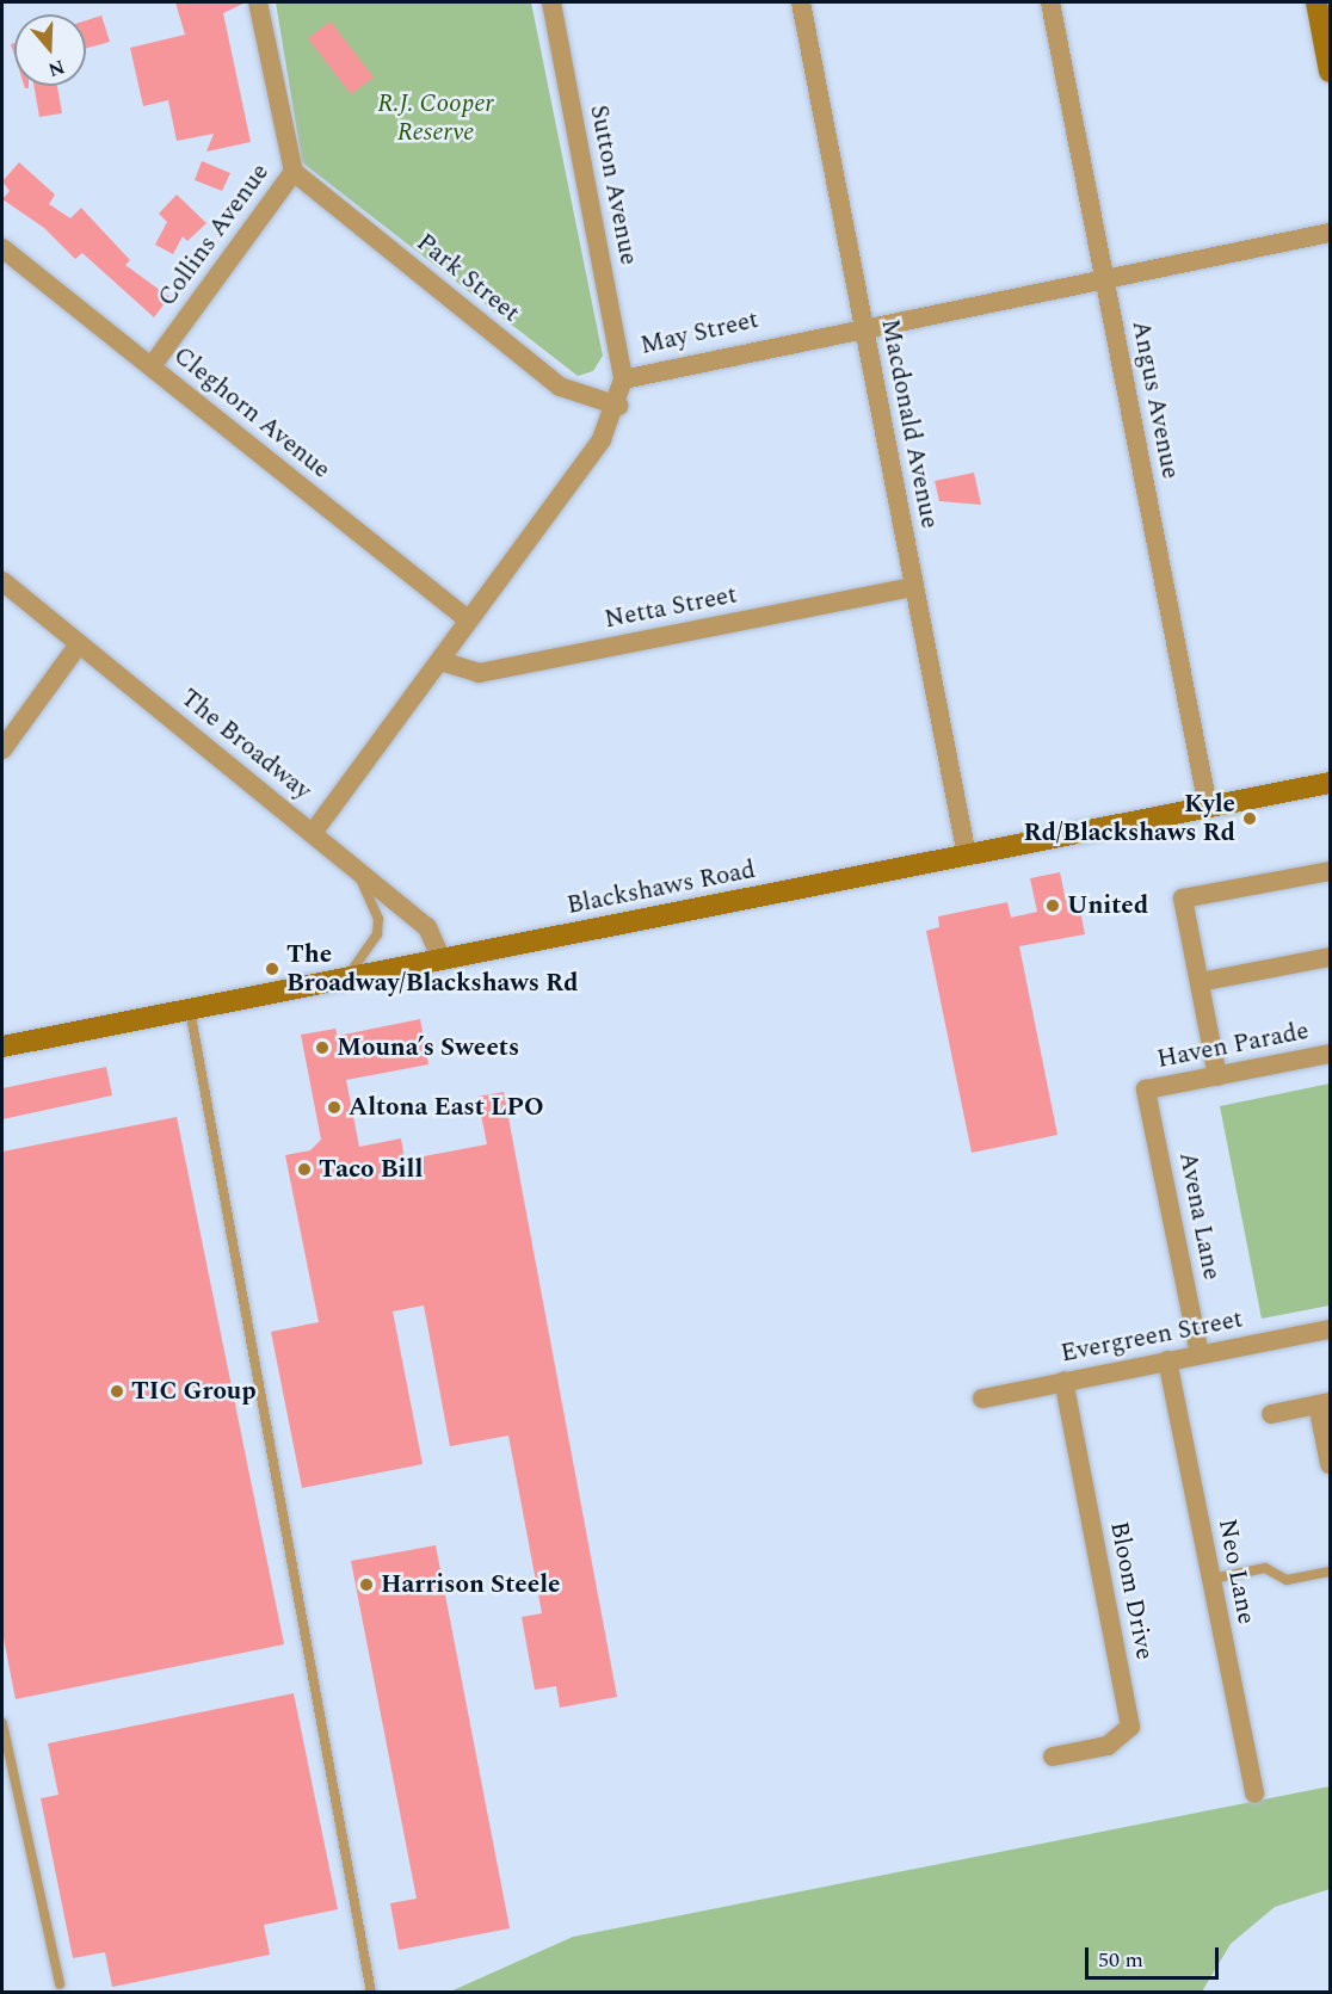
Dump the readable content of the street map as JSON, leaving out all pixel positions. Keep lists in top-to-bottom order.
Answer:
{
  "streets": {
    "main road": ["Blackshaws Road"],
    "street": [
      "Sutton Avenue",
      "Collins Avenue",
      "Park Street",
      "May Street",
      "Angus Avenue",
      "Cleghorn Avenue",
      "Macdonald Avenue",
      "Netta Street",
      "The Broadway",
      "Haven Parade",
      "Avena Lane",
      "Evergreen Street",
      "Neo Lane",
      "Bloom Drive"
    ]
  },
  "crossings": [
    ["Sutton Avenue", "May Street"],
    ["Collins Avenue", "Park Street"],
    ["Collins Avenue", "Cleghorn Avenue"],
    ["Park Street", "May Street"],
    ["May Street", "Angus Avenue"],
    ["May Street", "Cleghorn Avenue"],
    ["May Street", "Macdonald Avenue"],
    ["May Street", "Netta Street"],
    ["May Street", "The Broadway"],
    ["Angus Avenue", "Blackshaws Road"],
    ["Macdonald Avenue", "Netta Street"],
    ["Macdonald Avenue", "Blackshaws Road"],
    ["The Broadway", "Blackshaws Road"],
    ["Haven Parade", "Avena Lane"],
    ["Avena Lane", "Evergreen Street"],
    ["Evergreen Street", "Neo Lane"],
    ["Evergreen Street", "Bloom Drive"]
  ],
  "parks": ["R.J. Cooper Reserve"],
  "places": [
    "Kyle Rd/Blackshaws Rd",
    "United",
    "The Broadway/Blackshaws Rd",
    "Mouna’s Sweets",
    "Altona East LPO",
    "Taco Bill",
    "TIC Group",
    "Harrison Steele"
  ],
  "scale_bar": "50 m",
  "north": "bottom"
}
